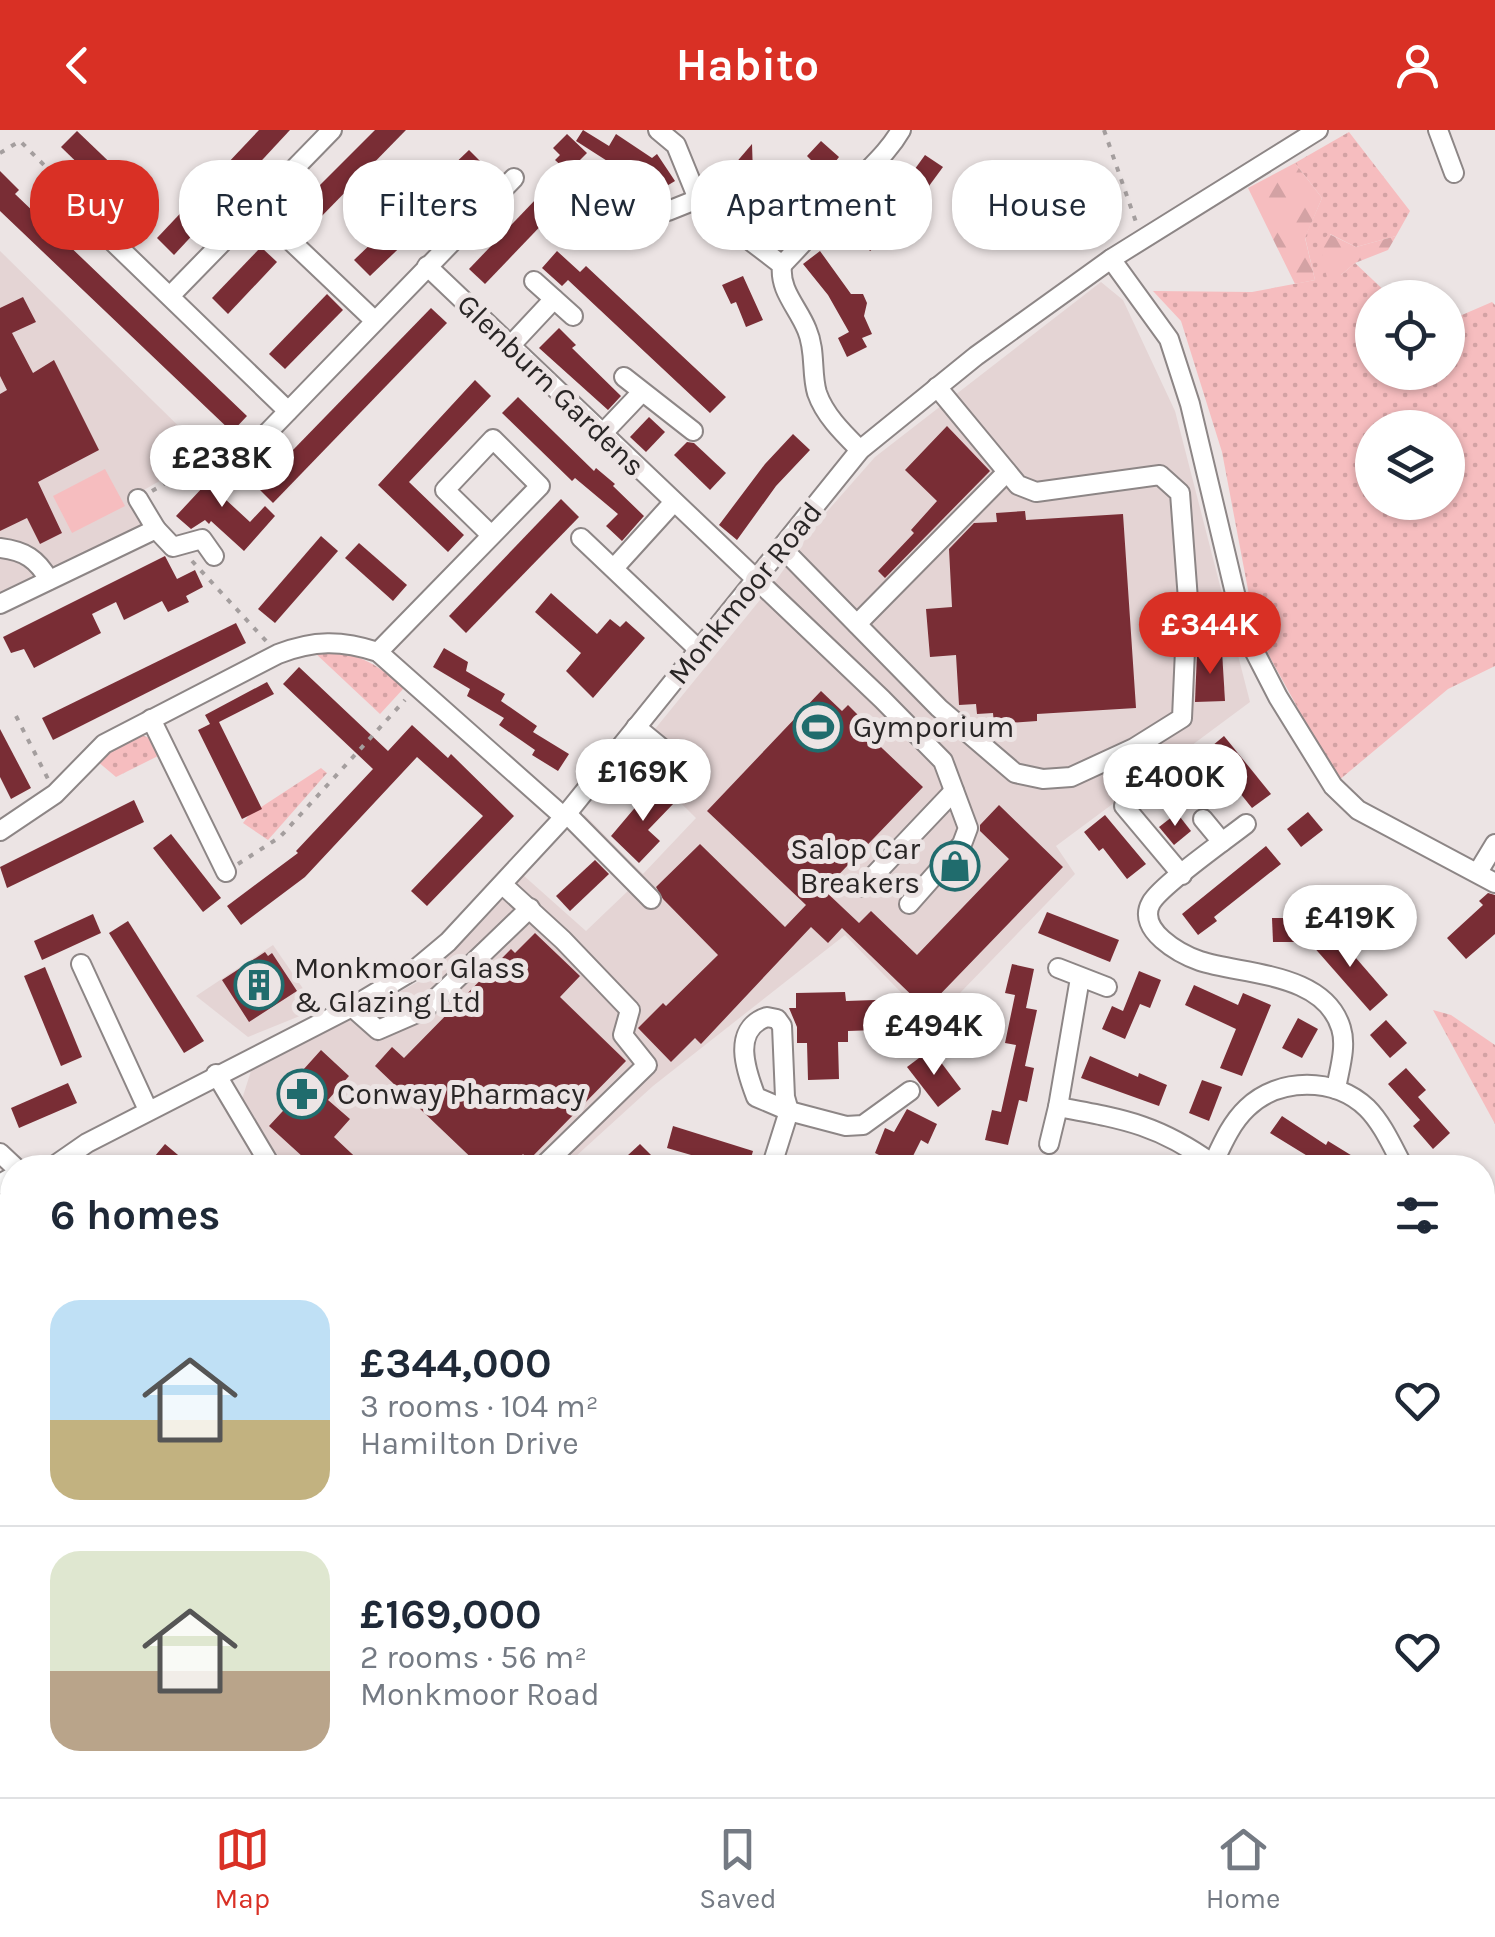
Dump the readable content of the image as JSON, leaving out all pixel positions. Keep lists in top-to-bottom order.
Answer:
{
  "streets": {
    "street": ["Glenburn Gardens", "Monkmoor Road"]
  },
  "crossings": [
    ["Glenburn Gardens", "Monkmoor Road"]
  ],
  "places": {
    "sports": ["Gymporium"],
    "shop": ["Salop Car Breakers"],
    "building": ["Monkmoor Glass & Glazing Ltd"],
    "pharmacy": ["Conway Pharmacy"]
  },
  "page": {
    "header": "Habito",
    "chip": [
      "Buy",
      "Rent",
      "Filters",
      "New",
      "Apartment",
      "House"
    ],
    "price": [
      "£238K",
      "£344K",
      "£169K",
      "£400K",
      "£419K",
      "£494K"
    ],
    "heading": "6 homes",
    "list": [
      {
        "name": "£344,000",
        "note": "3 rooms · 104 m² · Hamilton Drive"
      },
      {
        "name": "£169,000",
        "note": "2 rooms · 56 m² · Monkmoor Road"
      }
    ],
    "tabs": ["Map", "Saved", "Home"]
  }
}
